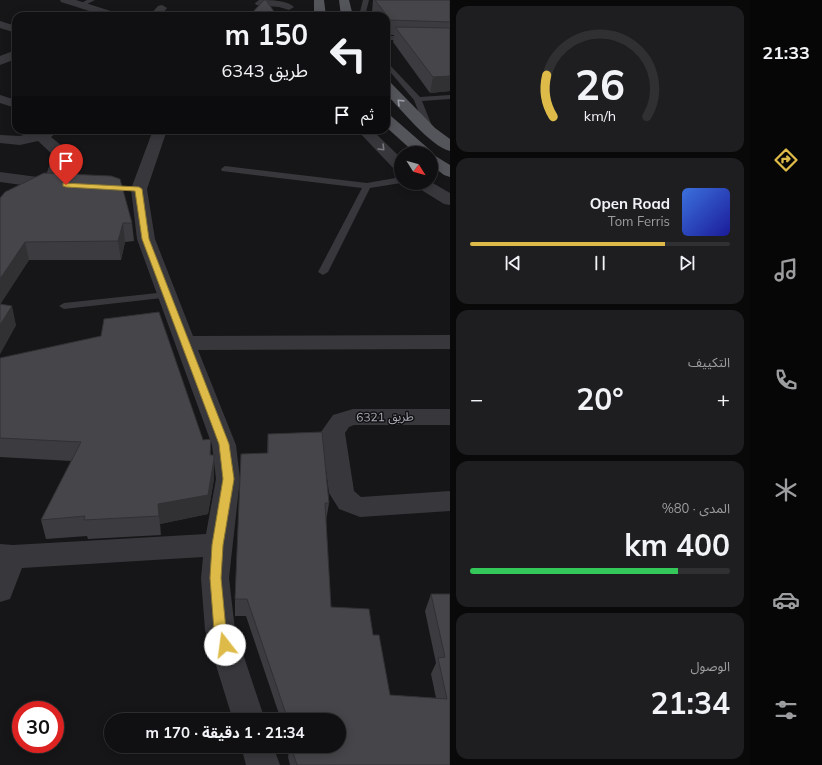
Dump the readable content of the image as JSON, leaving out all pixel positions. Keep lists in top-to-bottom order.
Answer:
{
  "streets": {
    "street": ["طريق 6321"]
  },
  "north": "bottom right",
  "page": {
    "tabs": "21:33",
    "turn": ["150 m", "طريق 6343"],
    "then": "ثم",
    "song": ["Open Road", "Tom Ferris"],
    "tile": [
      "التكييف",
      ["المدى · 80%", "400 km"],
      ["الوصول", "21:34"]
    ],
    "heat": ["−", "20°", "+"],
    "limit": "30",
    "trip": "21:34 · 1 دقيقة · 170 m",
    "gauge": ["26", "km/h"]
  }
}
